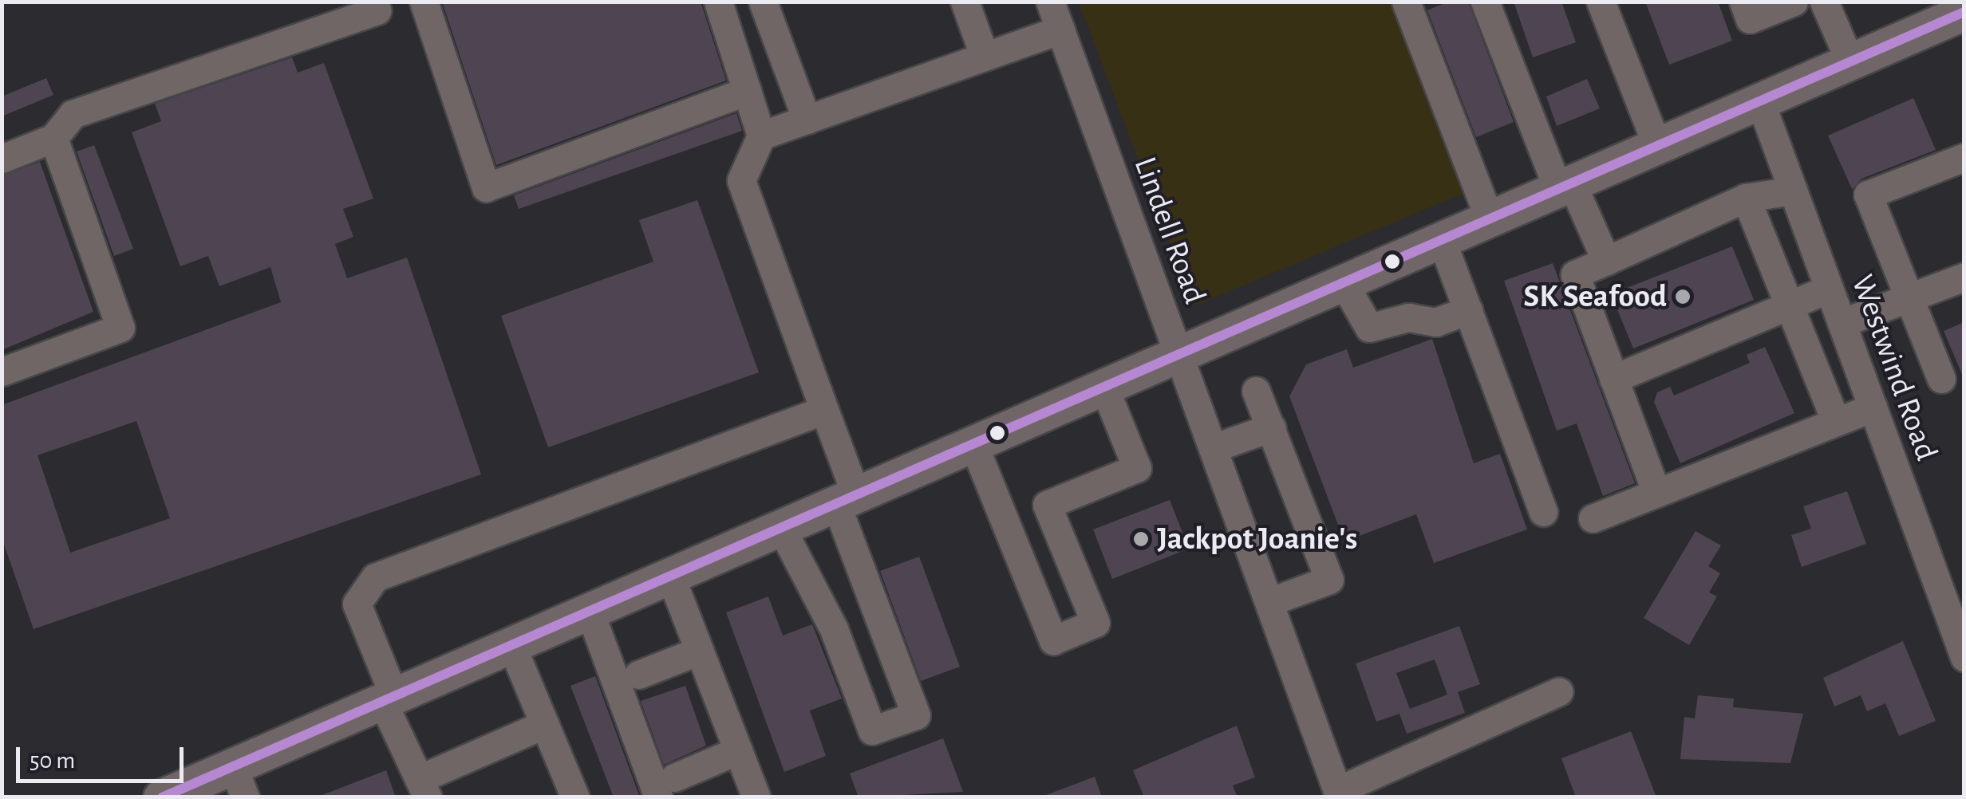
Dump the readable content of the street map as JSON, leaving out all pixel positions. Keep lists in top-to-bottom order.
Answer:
{
  "streets": {
    "street": ["Lindell Road", "Westwind Road"]
  },
  "places": ["SK Seafood", "Jackpot Joanie's"],
  "scale_bar": "50 m"
}
